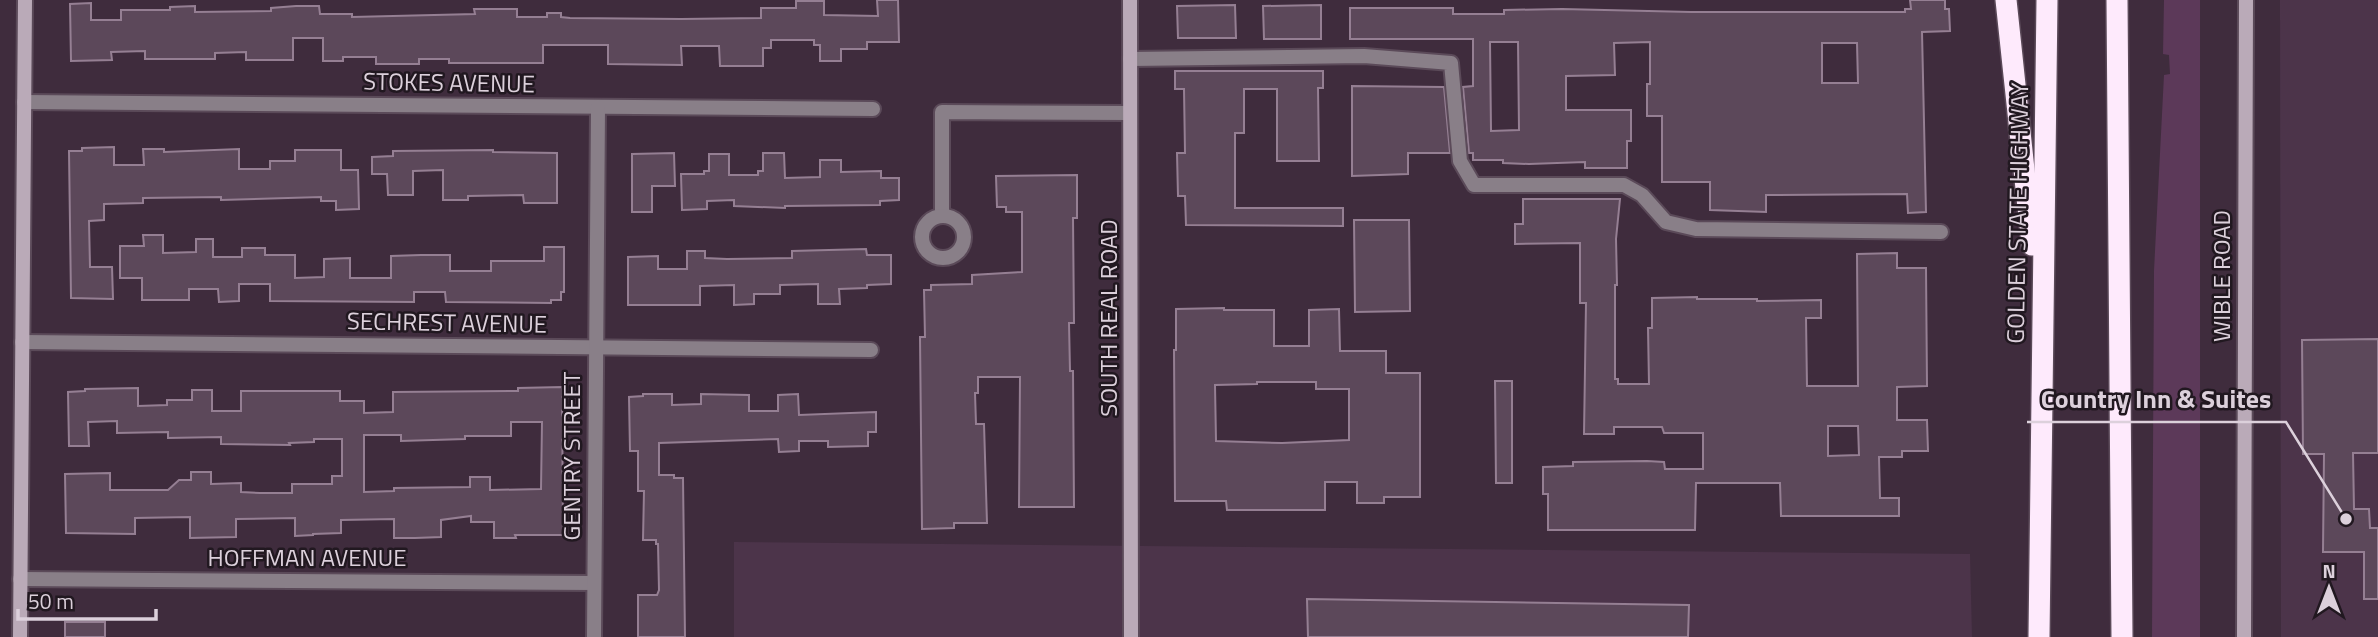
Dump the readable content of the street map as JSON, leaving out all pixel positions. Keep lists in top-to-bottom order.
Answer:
{
  "streets": {
    "highway": ["GOLDEN STATE HIGHWAY"],
    "street": [
      "STOKES AVENUE",
      "WIBLE ROAD",
      "SOUTH REAL ROAD",
      "SECHREST AVENUE",
      "GENTRY STREET",
      "HOFFMAN AVENUE"
    ]
  },
  "crossings": [
    ["STOKES AVENUE", "GENTRY STREET"],
    ["SECHREST AVENUE", "GENTRY STREET"],
    ["GENTRY STREET", "HOFFMAN AVENUE"]
  ],
  "places": ["Country Inn & Suites"],
  "scale_bar": "50 m",
  "north": "top"
}
